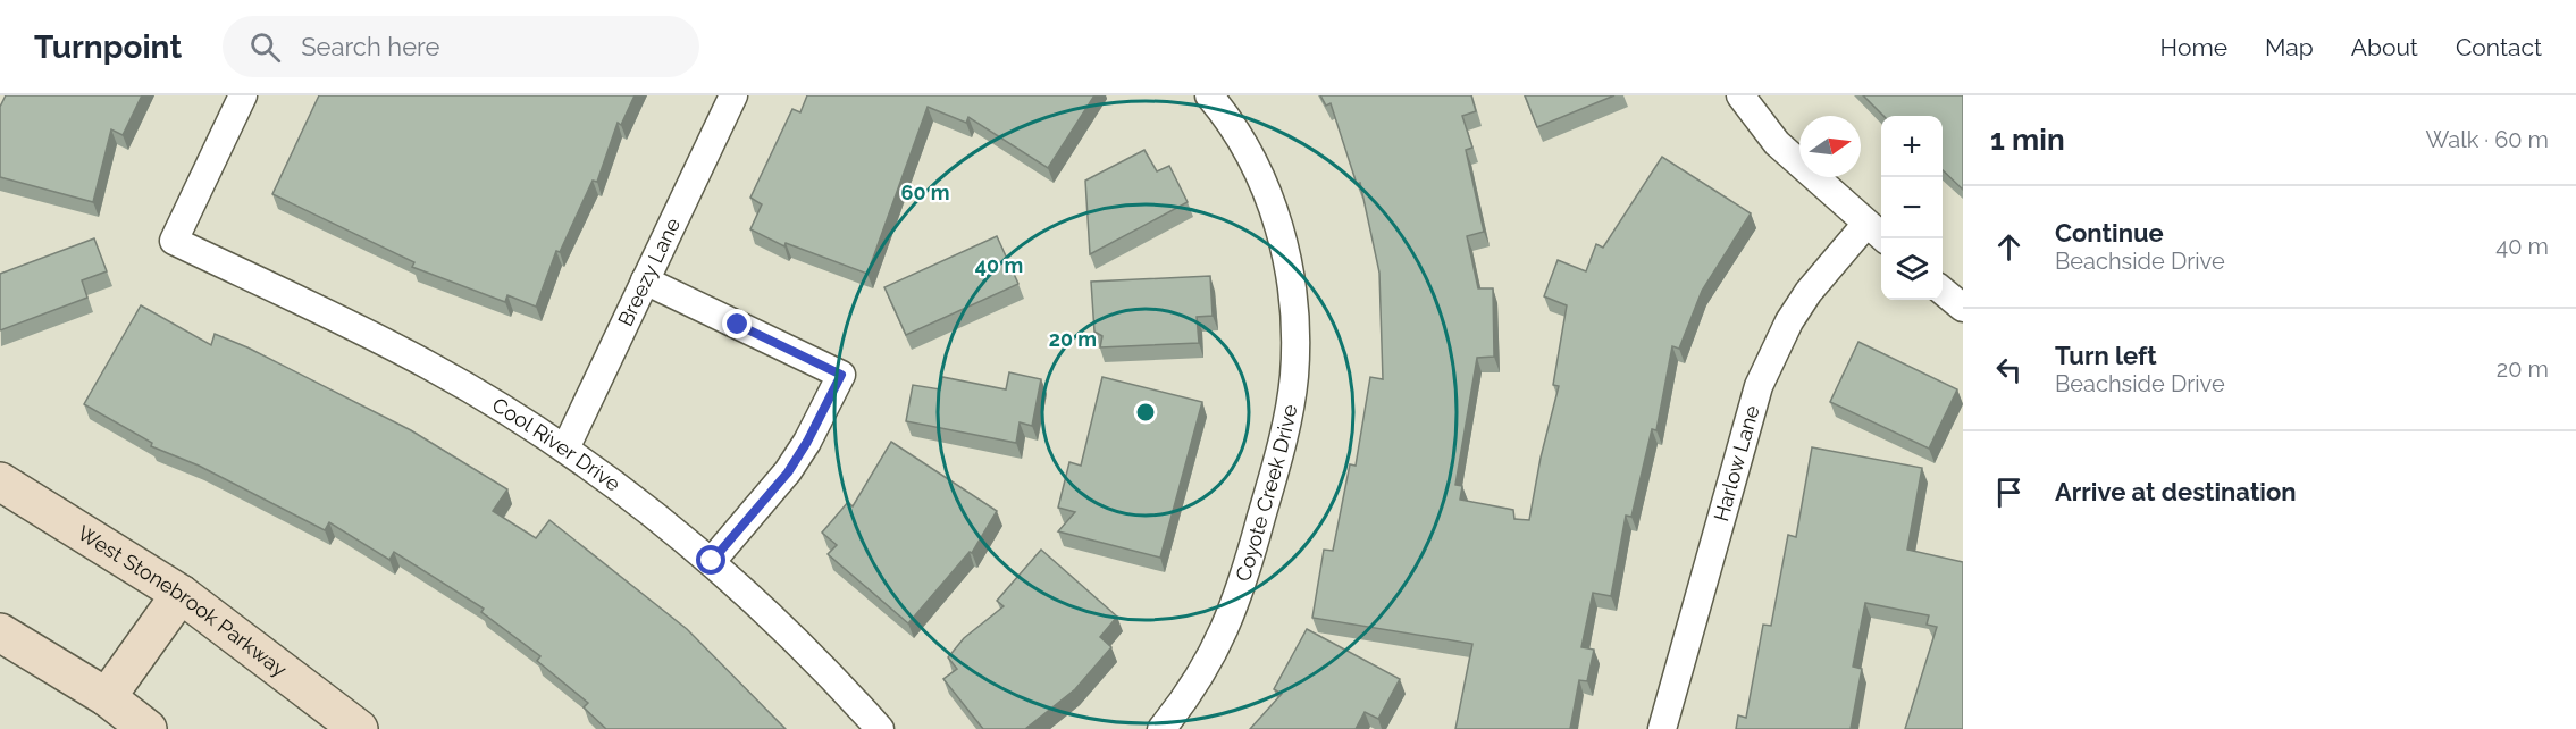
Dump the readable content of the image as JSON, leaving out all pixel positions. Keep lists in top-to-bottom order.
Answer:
{
  "streets": {
    "street": [
      "Breezy Lane",
      "Cool River Drive",
      "Harlow Lane",
      "Coyote Creek Drive",
      "West Stonebrook Parkway"
    ]
  },
  "crossings": [
    ["Breezy Lane", "Cool River Drive"]
  ],
  "north": "right",
  "page": {
    "header": "Turnpoint",
    "search": "Search here",
    "nav": [
      "Home",
      "Map",
      "About",
      "Contact"
    ],
    "heading": ["1 min", "Walk · 60 m"],
    "map_buttons": ["+", "−"],
    "list": [
      ["Continue", "Beachside Drive", "40 m"],
      ["Turn left", "Beachside Drive", "20 m"],
      "Arrive at destination"
    ]
  },
  "rings": ["60 m", "40 m", "20 m"]
}
